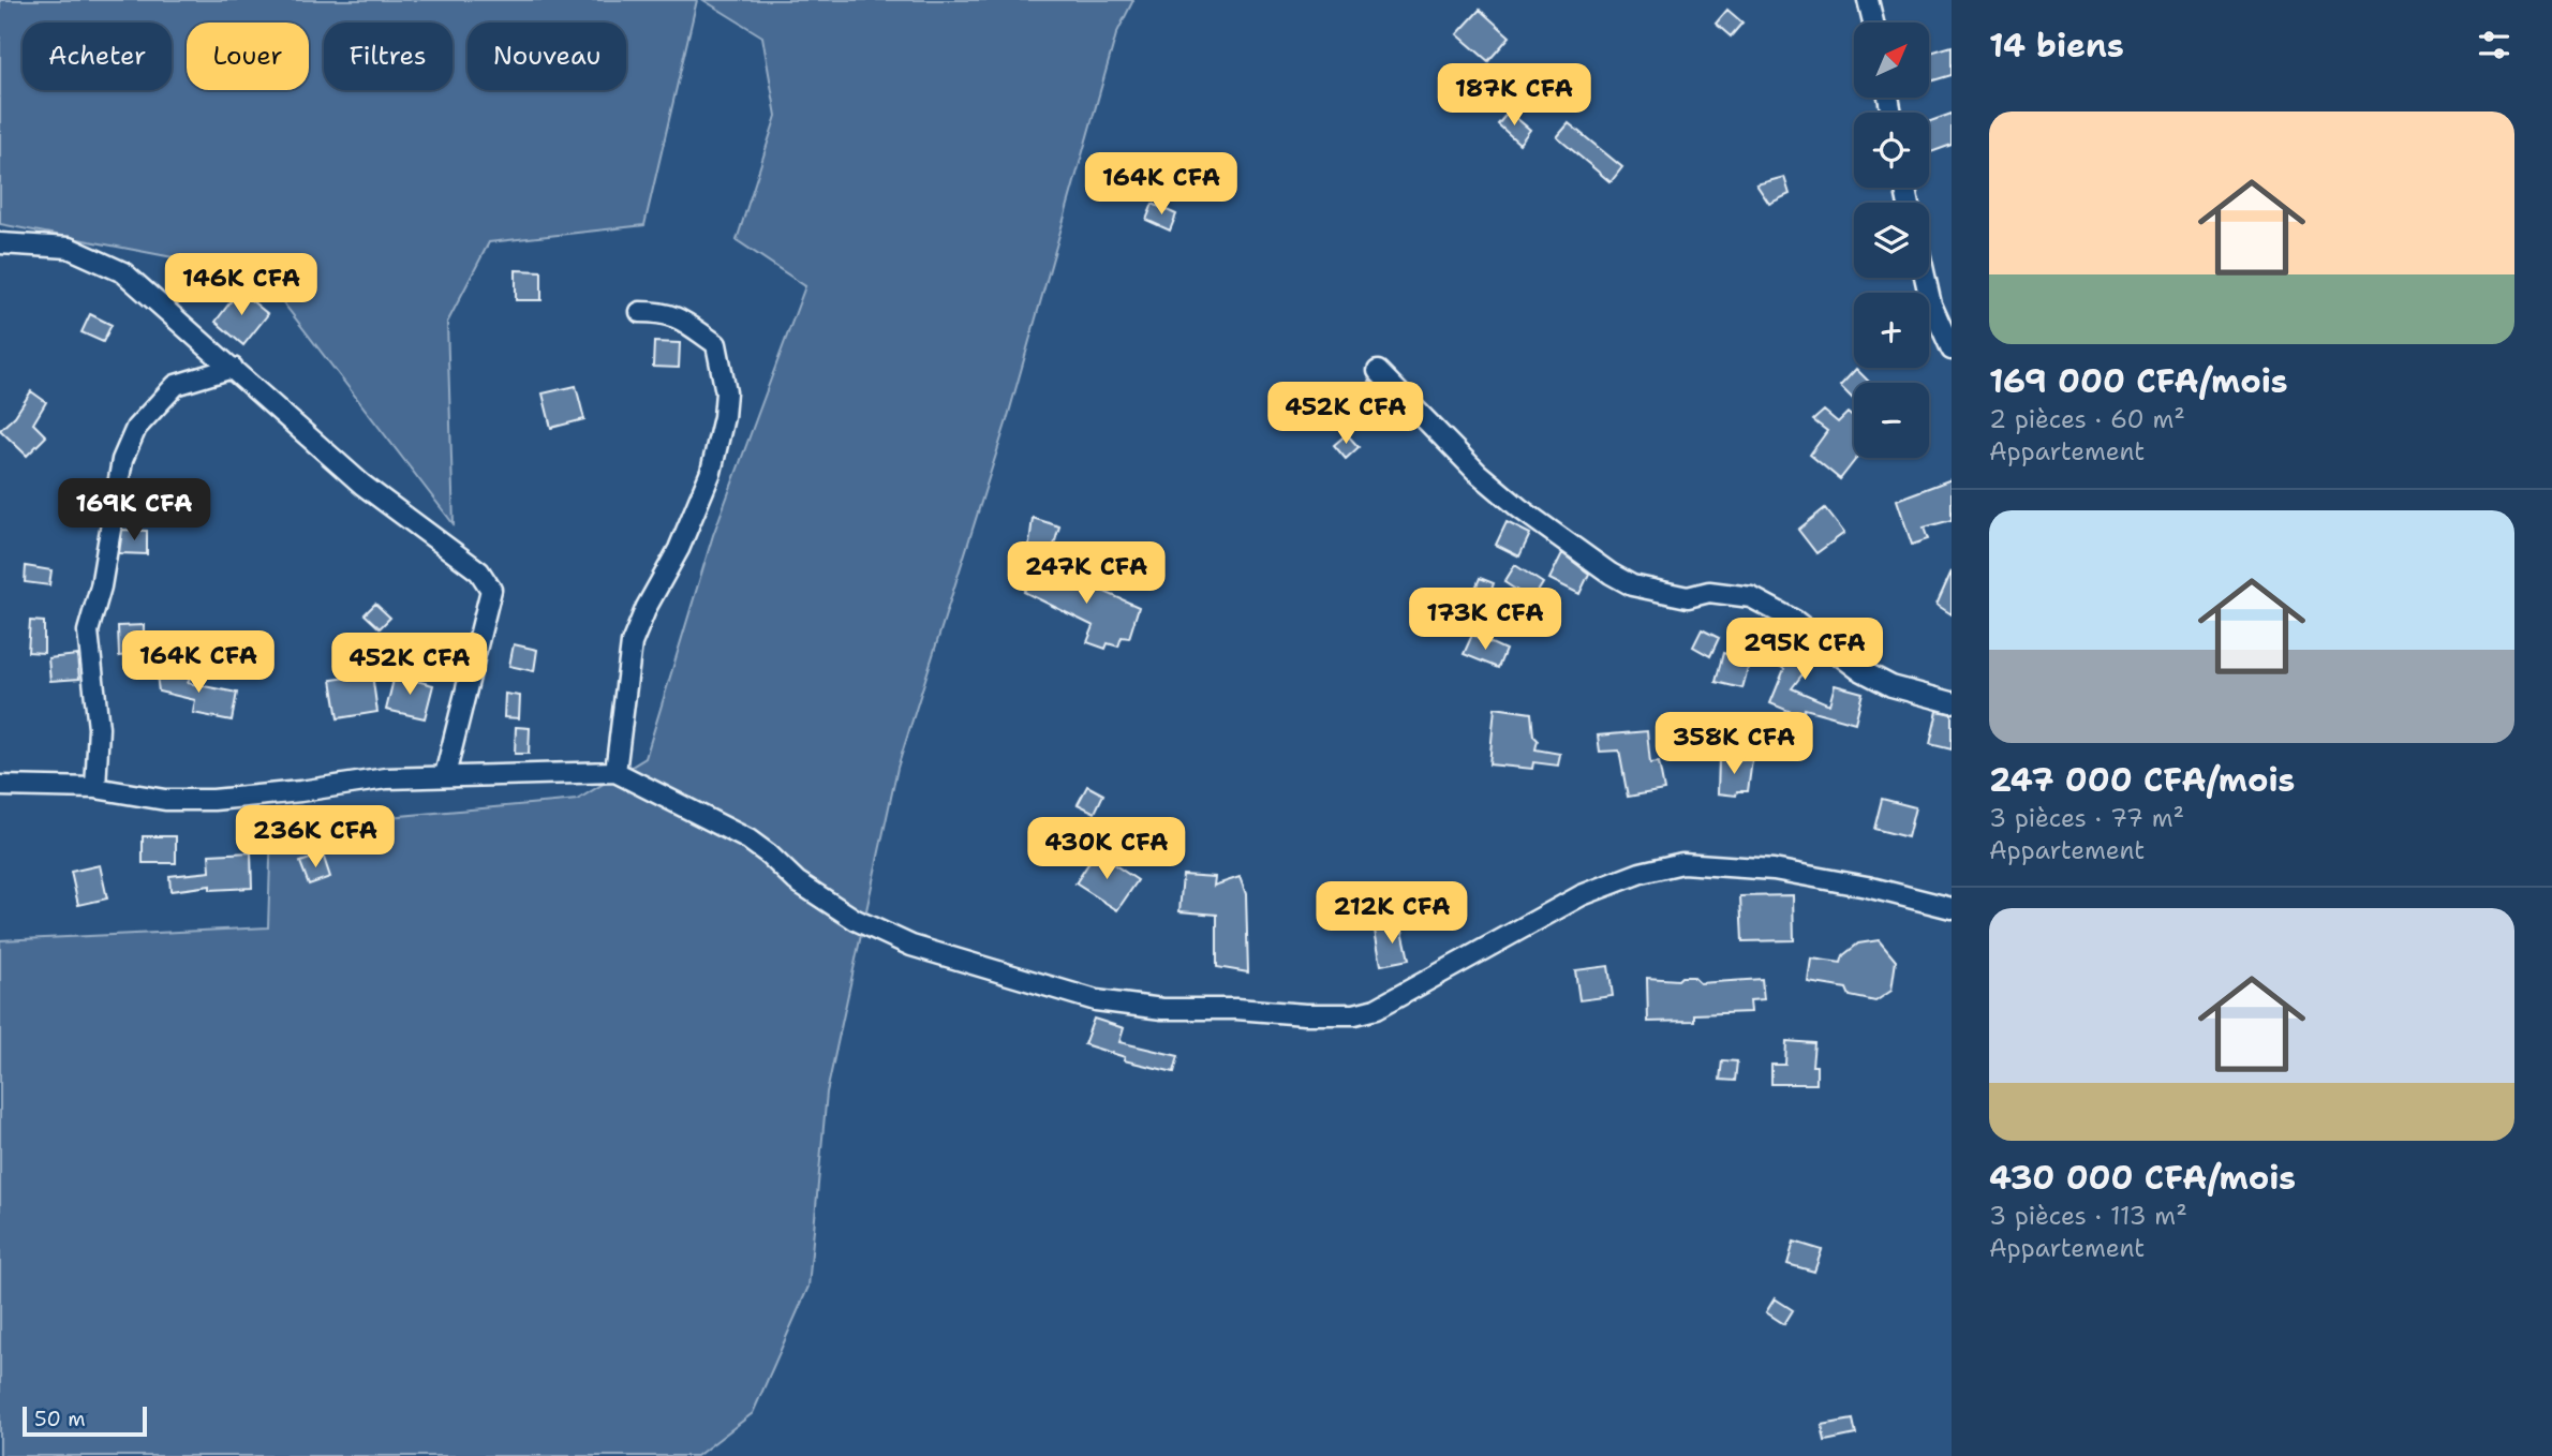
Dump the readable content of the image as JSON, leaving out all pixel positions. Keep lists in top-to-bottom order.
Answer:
{
  "scale_bar": "50 m",
  "north": "top right",
  "page": {
    "heading": "14 biens",
    "map_buttons": ["+", "−"],
    "chip": [
      "Acheter",
      "Louer",
      "Filtres",
      "Nouveau"
    ],
    "price": [
      "187K CFA",
      "164K CFA",
      "146K CFA",
      "452K CFA",
      "169K CFA",
      "247K CFA",
      "173K CFA",
      "295K CFA",
      "164K CFA",
      "452K CFA",
      "358K CFA",
      "236K CFA",
      "430K CFA",
      "212K CFA"
    ],
    "list": [
      {
        "name": "169 000 CFA/mois",
        "note": "2 pièces · 60 m² · Appartement"
      },
      {
        "name": "247 000 CFA/mois",
        "note": "3 pièces · 77 m² · Appartement"
      },
      {
        "name": "430 000 CFA/mois",
        "note": "3 pièces · 113 m² · Appartement"
      }
    ],
    "scale": "50 m"
  }
}
